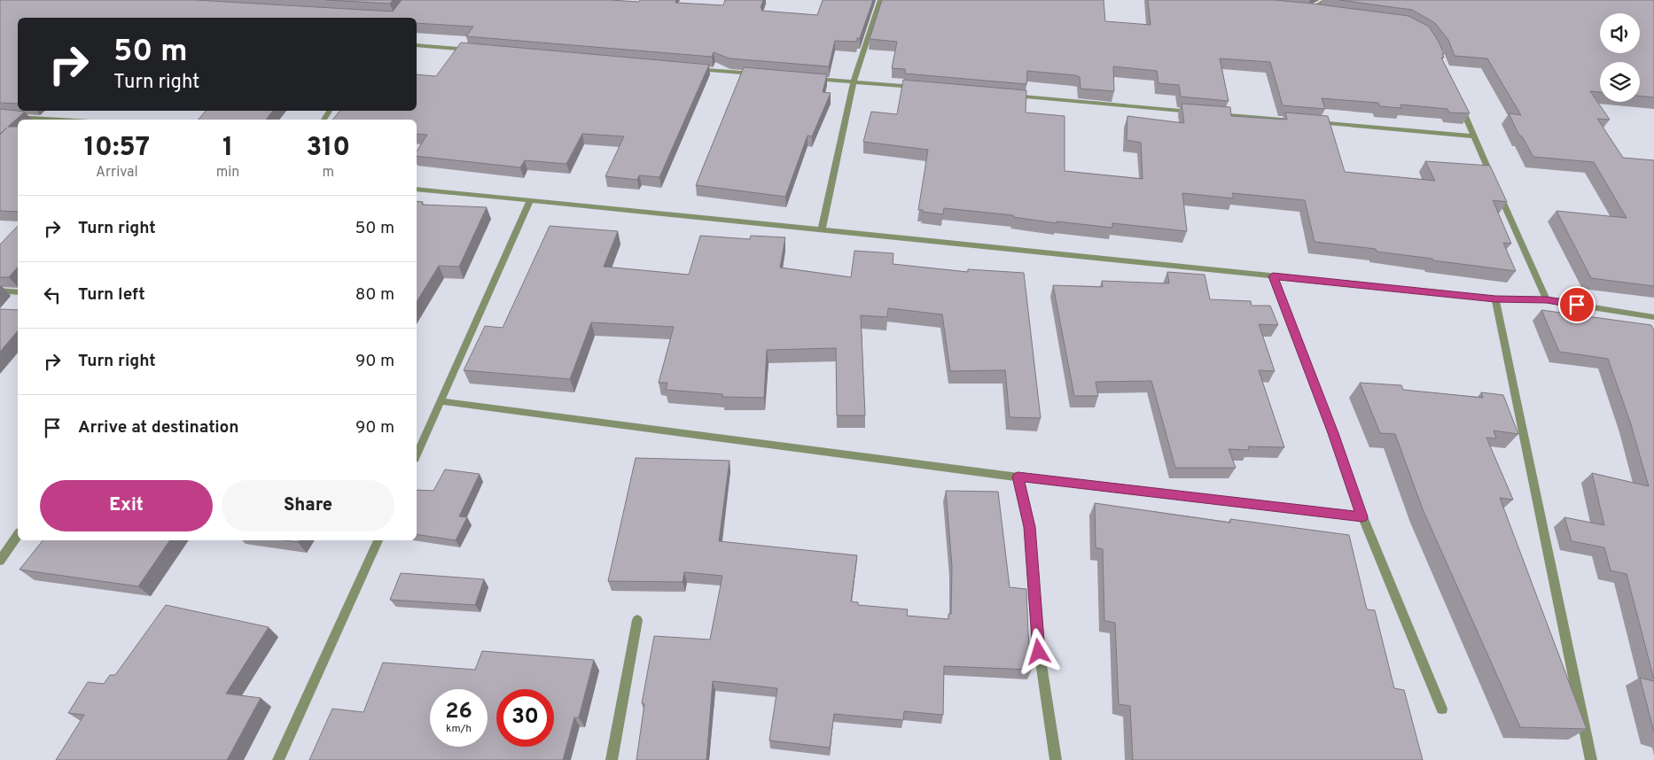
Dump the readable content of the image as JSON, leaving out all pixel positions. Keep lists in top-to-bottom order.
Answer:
{
  "page": {
    "turn": ["50 m", "Turn right"],
    "eta": [
      "10:57",
      "Arrival",
      "1",
      "min",
      "310",
      "m"
    ],
    "list": [
      {
        "name": "Turn right",
        "value": "50 m"
      },
      {
        "name": "Turn left",
        "value": "80 m"
      },
      {
        "name": "Turn right",
        "value": "90 m"
      },
      {
        "name": "Arrive at destination",
        "value": "90 m"
      }
    ],
    "buttons": ["Exit", "Share"],
    "speed": "26 km/h",
    "limit": "30"
  }
}
